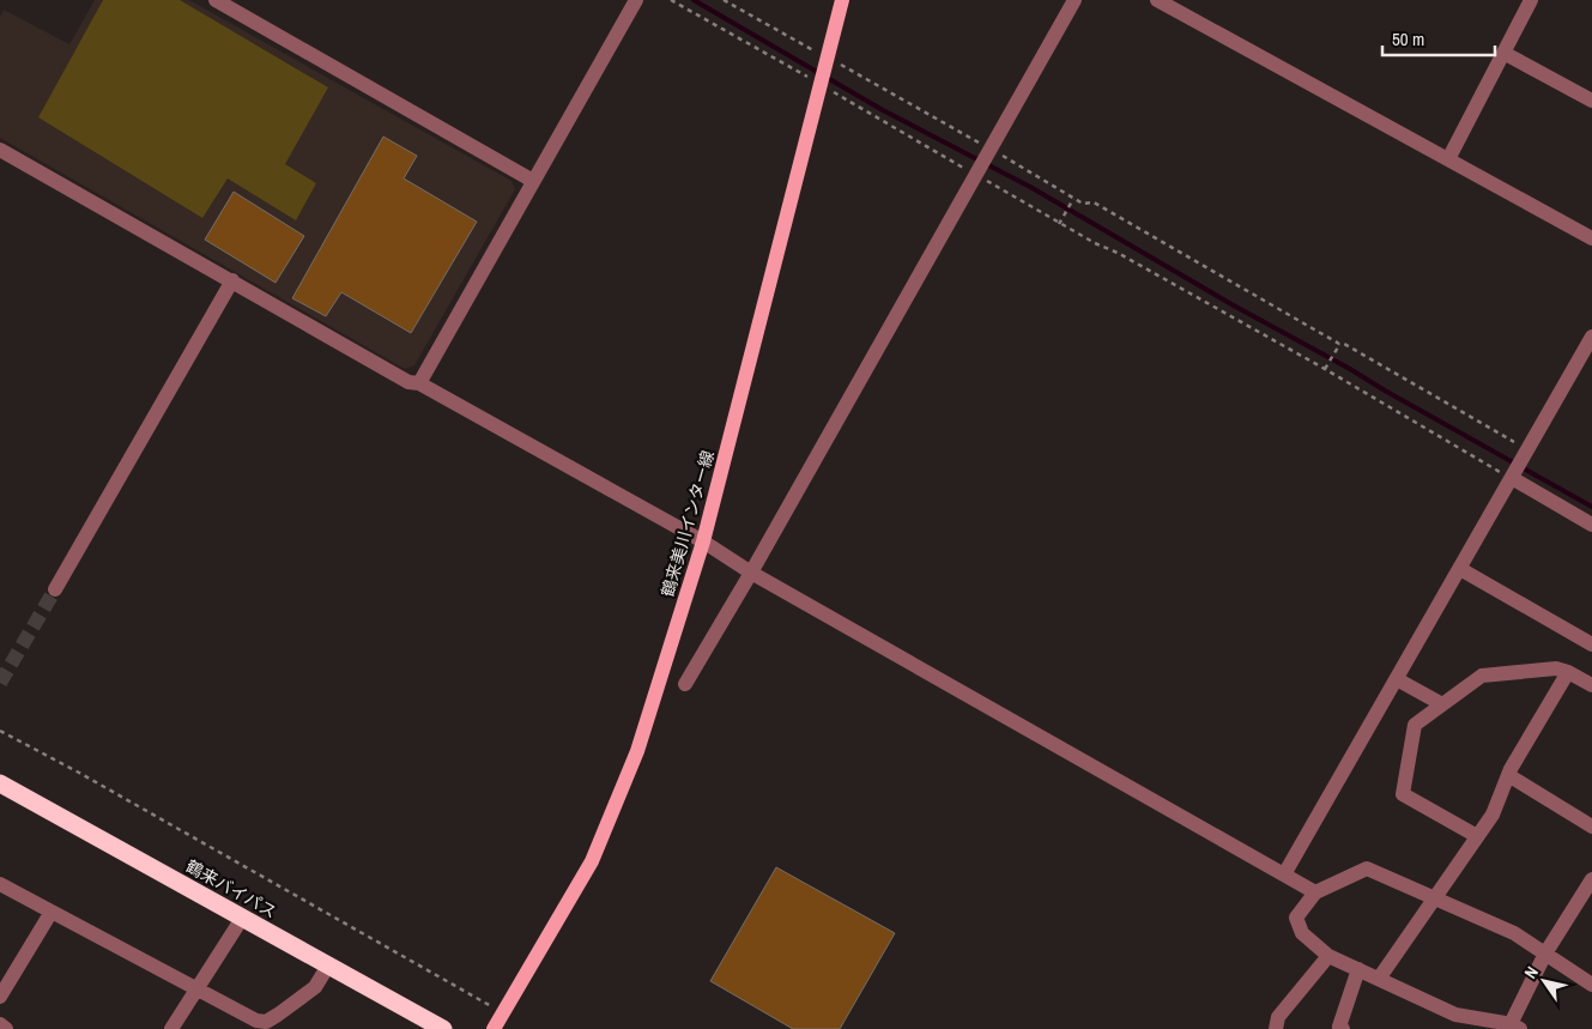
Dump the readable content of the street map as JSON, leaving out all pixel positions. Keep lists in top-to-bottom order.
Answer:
{
  "streets": {
    "highway": ["鶴来バイパス"],
    "main road": ["鶴来美川インター線"]
  },
  "scale_bar": "50 m",
  "north": "top left"
}
